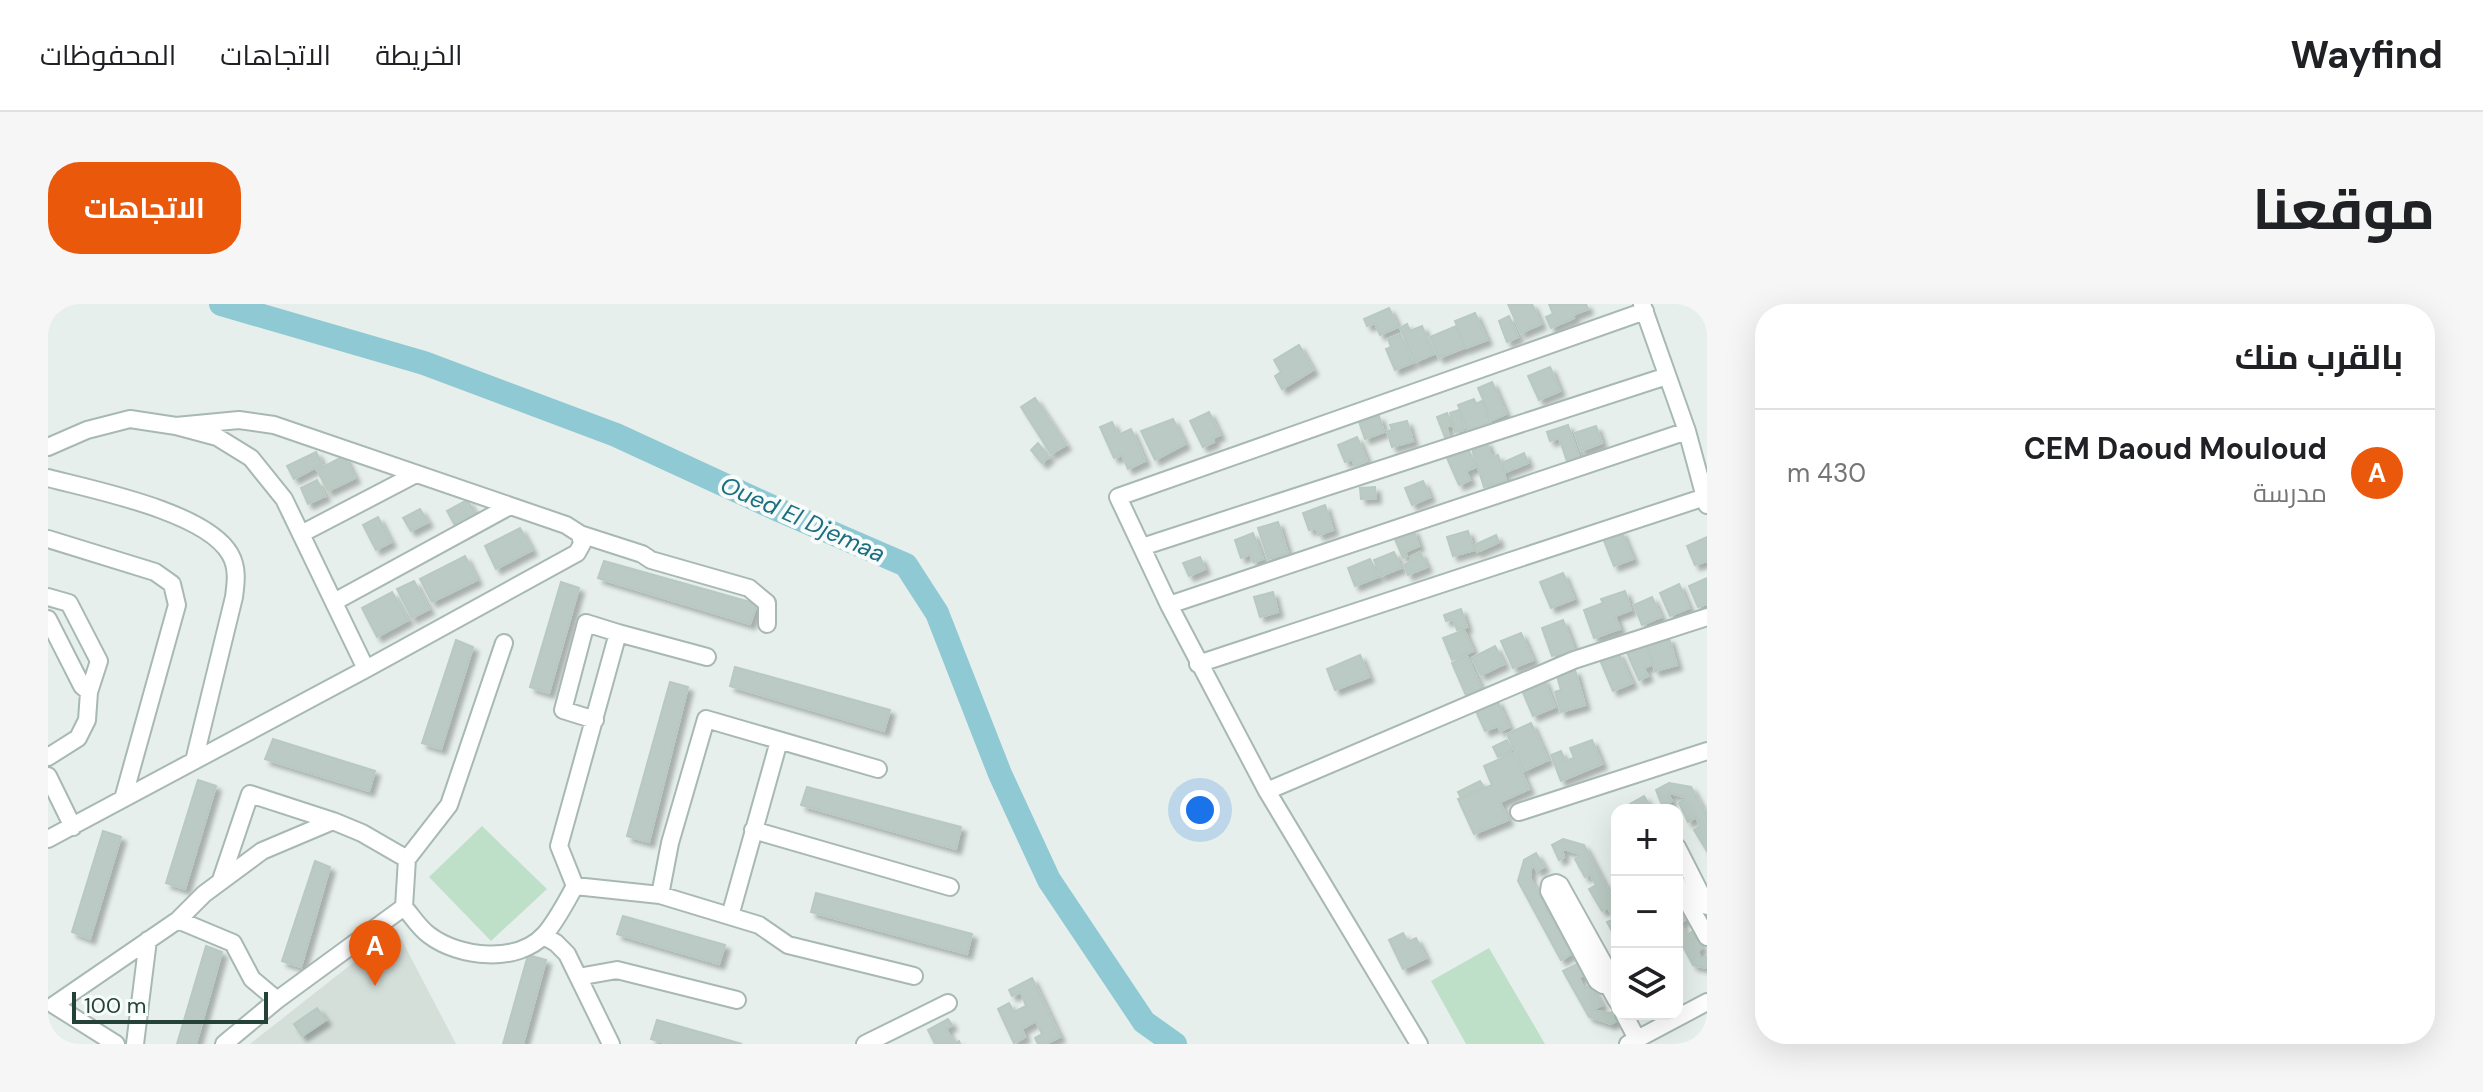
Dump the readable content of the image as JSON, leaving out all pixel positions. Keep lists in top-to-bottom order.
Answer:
{
  "water": ["Oued El Djemaa"],
  "scale_bar": "100 m",
  "page": {
    "header": "Wayfind",
    "nav": ["الخريطة", "الاتجاهات", "المحفوظات"],
    "title": "موقعنا",
    "buttons": "الاتجاهات",
    "heading": "بالقرب منك",
    "list": [
      {
        "mark": "A",
        "name": "CEM Daoud Mouloud",
        "note": "مدرسة",
        "value": "430 m"
      }
    ],
    "map_buttons": ["+", "−"],
    "pins": "A",
    "scale": "100 m"
  }
}
